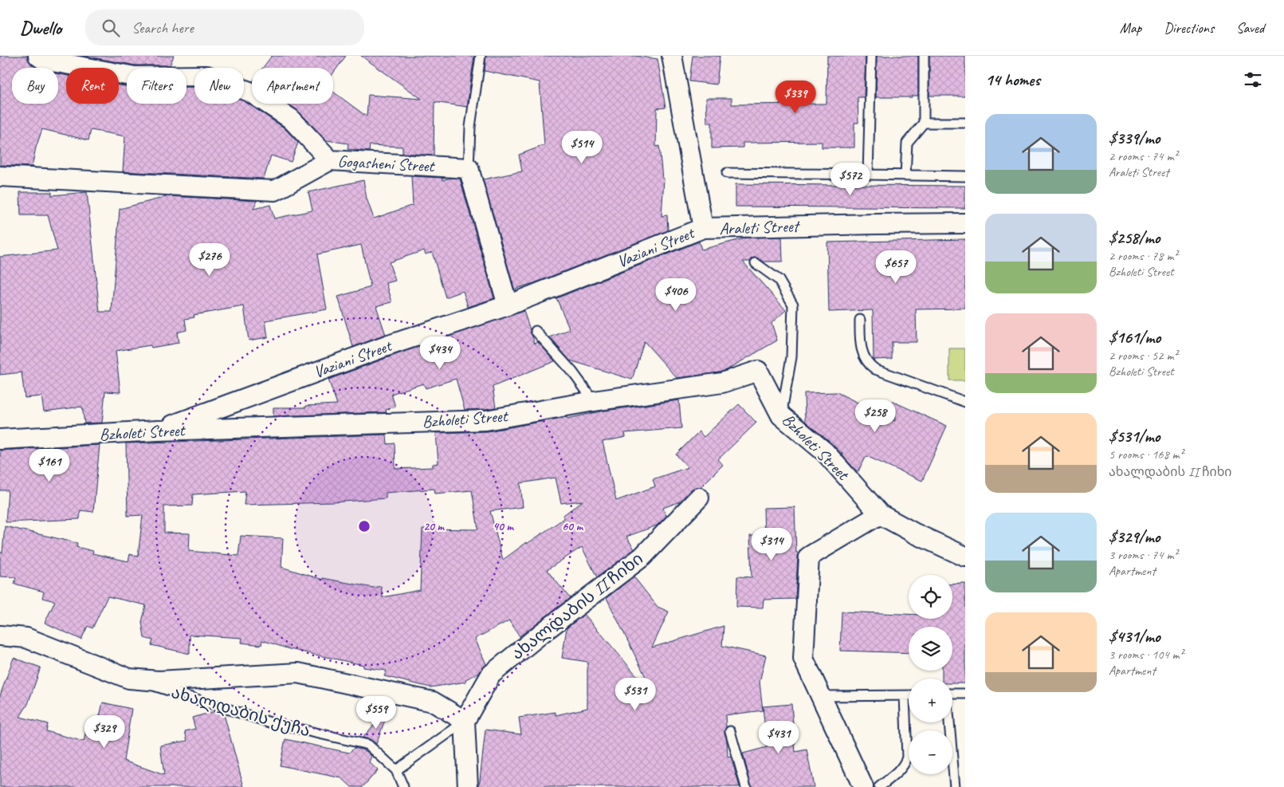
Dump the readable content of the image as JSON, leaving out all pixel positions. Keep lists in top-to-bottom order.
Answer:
{
  "streets": {
    "street": [
      "Gogasheni Street",
      "Araleti Street",
      "Vaziani Street",
      "Bzholeti Street",
      "ახალდაბის II ჩიხი",
      "ახალდაბის ქუჩა"
    ]
  },
  "crossings": [
    ["Araleti Street", "Vaziani Street"],
    ["Vaziani Street", "Bzholeti Street"]
  ],
  "page": {
    "header": "Dwello",
    "search": "Search here",
    "nav": ["Map", "Directions", "Saved"],
    "heading": "14 homes",
    "chip": [
      "Buy",
      "Rent",
      "Filters",
      "New",
      "Apartment"
    ],
    "price": [
      "$339",
      "$514",
      "$572",
      "$276",
      "$657",
      "$406",
      "$434",
      "$258",
      "$161",
      "$314",
      "$531",
      "$559",
      "$329",
      "$431"
    ],
    "list": [
      {
        "name": "$339/mo",
        "note": "2 rooms · 74 m² · Araleti Street"
      },
      {
        "name": "$258/mo",
        "note": "2 rooms · 78 m² · Bzholeti Street"
      },
      {
        "name": "$161/mo",
        "note": "2 rooms · 52 m² · Bzholeti Street"
      },
      {
        "name": "$531/mo",
        "note": "5 rooms · 168 m² · ახალდაბის II ჩიხი"
      },
      {
        "name": "$329/mo",
        "note": "3 rooms · 74 m² · Apartment"
      },
      {
        "name": "$431/mo",
        "note": "3 rooms · 104 m² · Apartment"
      }
    ],
    "map_buttons": ["+", "−"]
  },
  "rings": ["20 m", "40 m", "60 m"]
}
